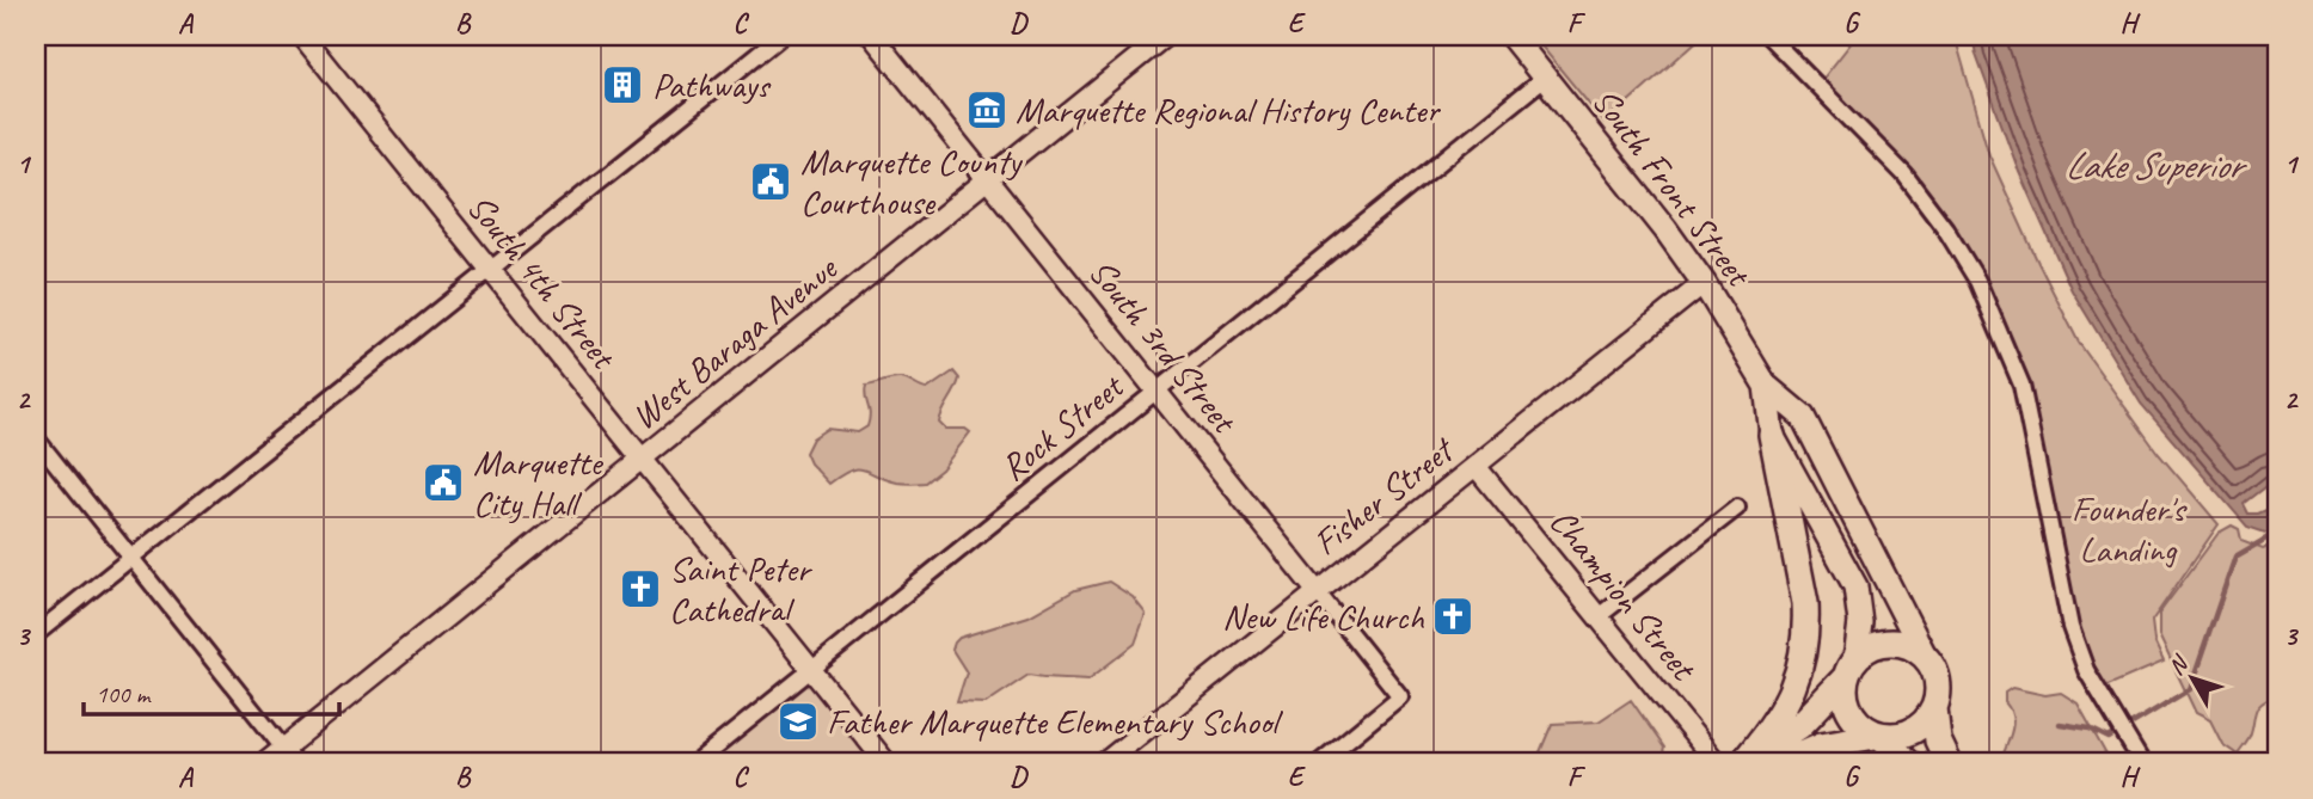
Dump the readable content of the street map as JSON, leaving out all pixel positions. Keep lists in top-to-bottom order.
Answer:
{
  "streets": {
    "main road": ["South Front Street"],
    "street": [
      "South 4th Street",
      "West Baraga Avenue",
      "South 3rd Street",
      "Rock Street",
      "Fisher Street",
      "Champion Street"
    ]
  },
  "crossings": [
    ["South Front Street", "Rock Street"],
    ["South Front Street", "Fisher Street"],
    ["South 4th Street", "West Baraga Avenue"],
    ["South 4th Street", "Rock Street"],
    ["West Baraga Avenue", "South 3rd Street"],
    ["South 3rd Street", "Rock Street"],
    ["South 3rd Street", "Fisher Street"],
    ["Fisher Street", "Champion Street"]
  ],
  "water": ["Lake Superior"],
  "parks": ["Founder's Landing"],
  "places": {
    "building": ["Pathways"],
    "museum": ["Marquette Regional History Center"],
    "public building": ["Marquette County Courthouse", "Marquette City Hall"],
    "church": ["Saint Peter Cathedral", "New Life Church"],
    "school or university": ["Father Marquette Elementary School"]
  },
  "scale_bar": "100 m",
  "north": "top left",
  "grid": {
    "columns": [
      "A",
      "B",
      "C",
      "D",
      "E",
      "F",
      "G",
      "H"
    ],
    "rows": ["1", "2", "3"]
  }
}
